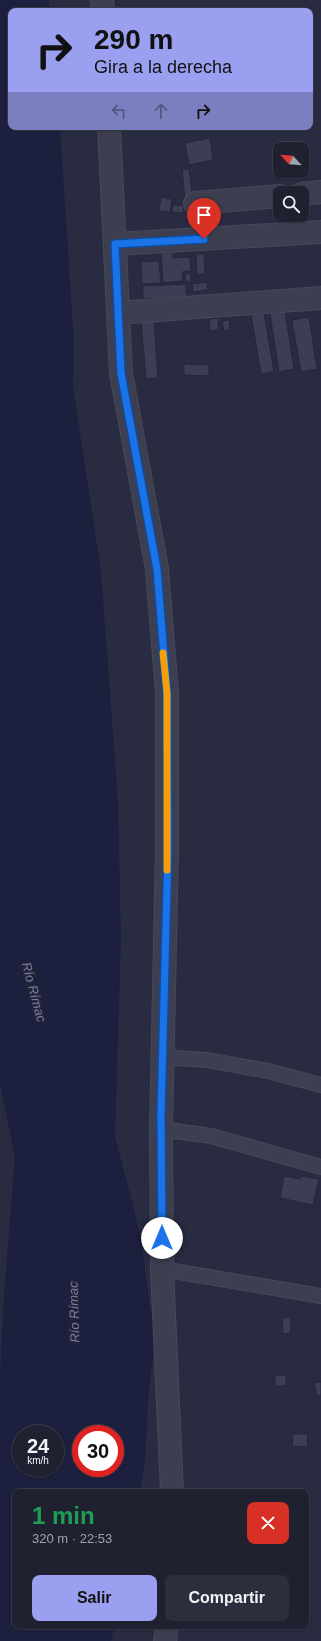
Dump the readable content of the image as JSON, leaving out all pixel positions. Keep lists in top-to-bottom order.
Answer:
{
  "water": ["Río Rímac"],
  "north": "top left",
  "page": {
    "turn": ["290 m", "Gira a la derecha"],
    "speed": "24 km/h",
    "limit": "30",
    "heading": ["1 min", "320 m · 22:53"],
    "buttons": ["Salir", "Compartir"]
  }
}
